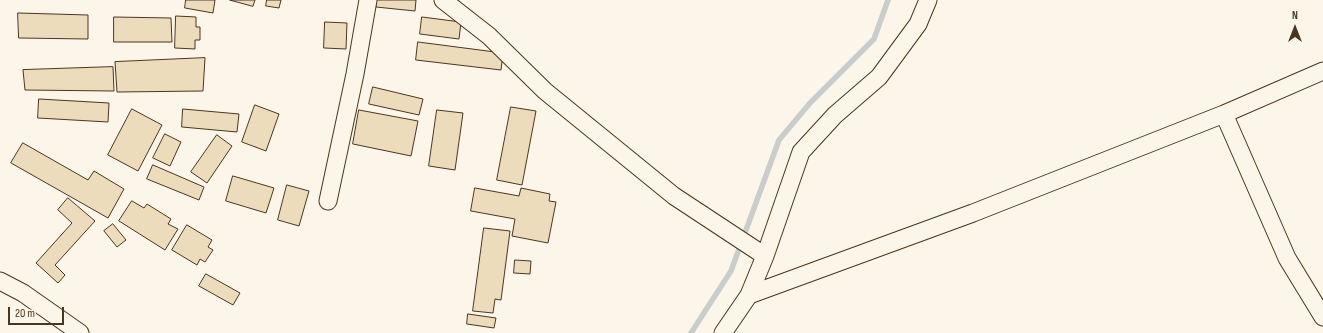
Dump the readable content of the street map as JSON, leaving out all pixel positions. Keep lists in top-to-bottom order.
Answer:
{
  "scale_bar": "20 m",
  "north": "top"
}
